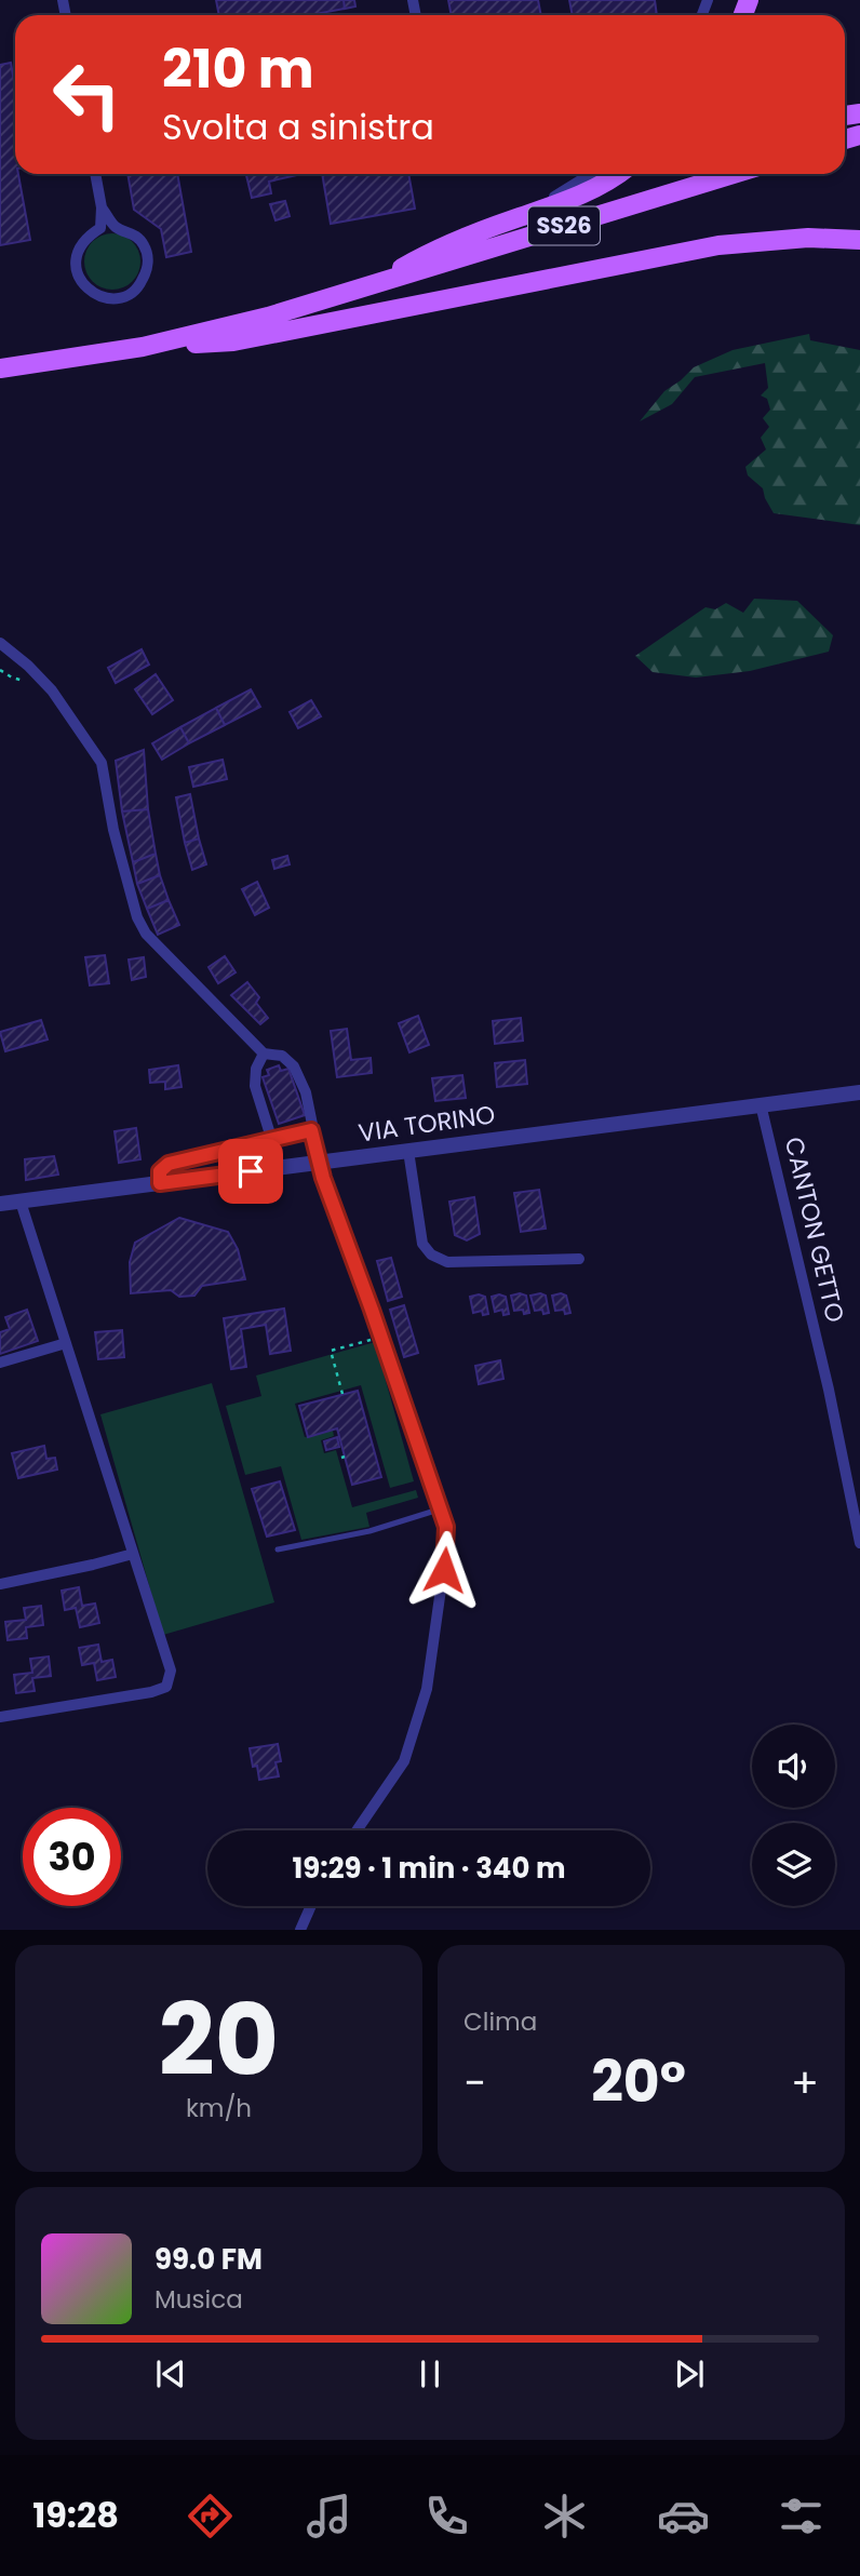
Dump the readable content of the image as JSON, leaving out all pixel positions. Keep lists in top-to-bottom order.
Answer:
{
  "streets": {
    "main road": ["SS26"],
    "street": ["VIA TORINO", "CANTON GETTO"]
  },
  "crossings": [
    ["VIA TORINO", "CANTON GETTO"]
  ],
  "page": {
    "turn": ["210 m", "Svolta a sinistra"],
    "limit": "30",
    "trip": "19:29 · 1 min · 340 m",
    "tile": [
      ["20", "km/h"],
      "Clima"
    ],
    "heat": ["−", "20°", "+"],
    "song": ["99.0 FM", "Musica"],
    "tabs": "19:28"
  }
}
